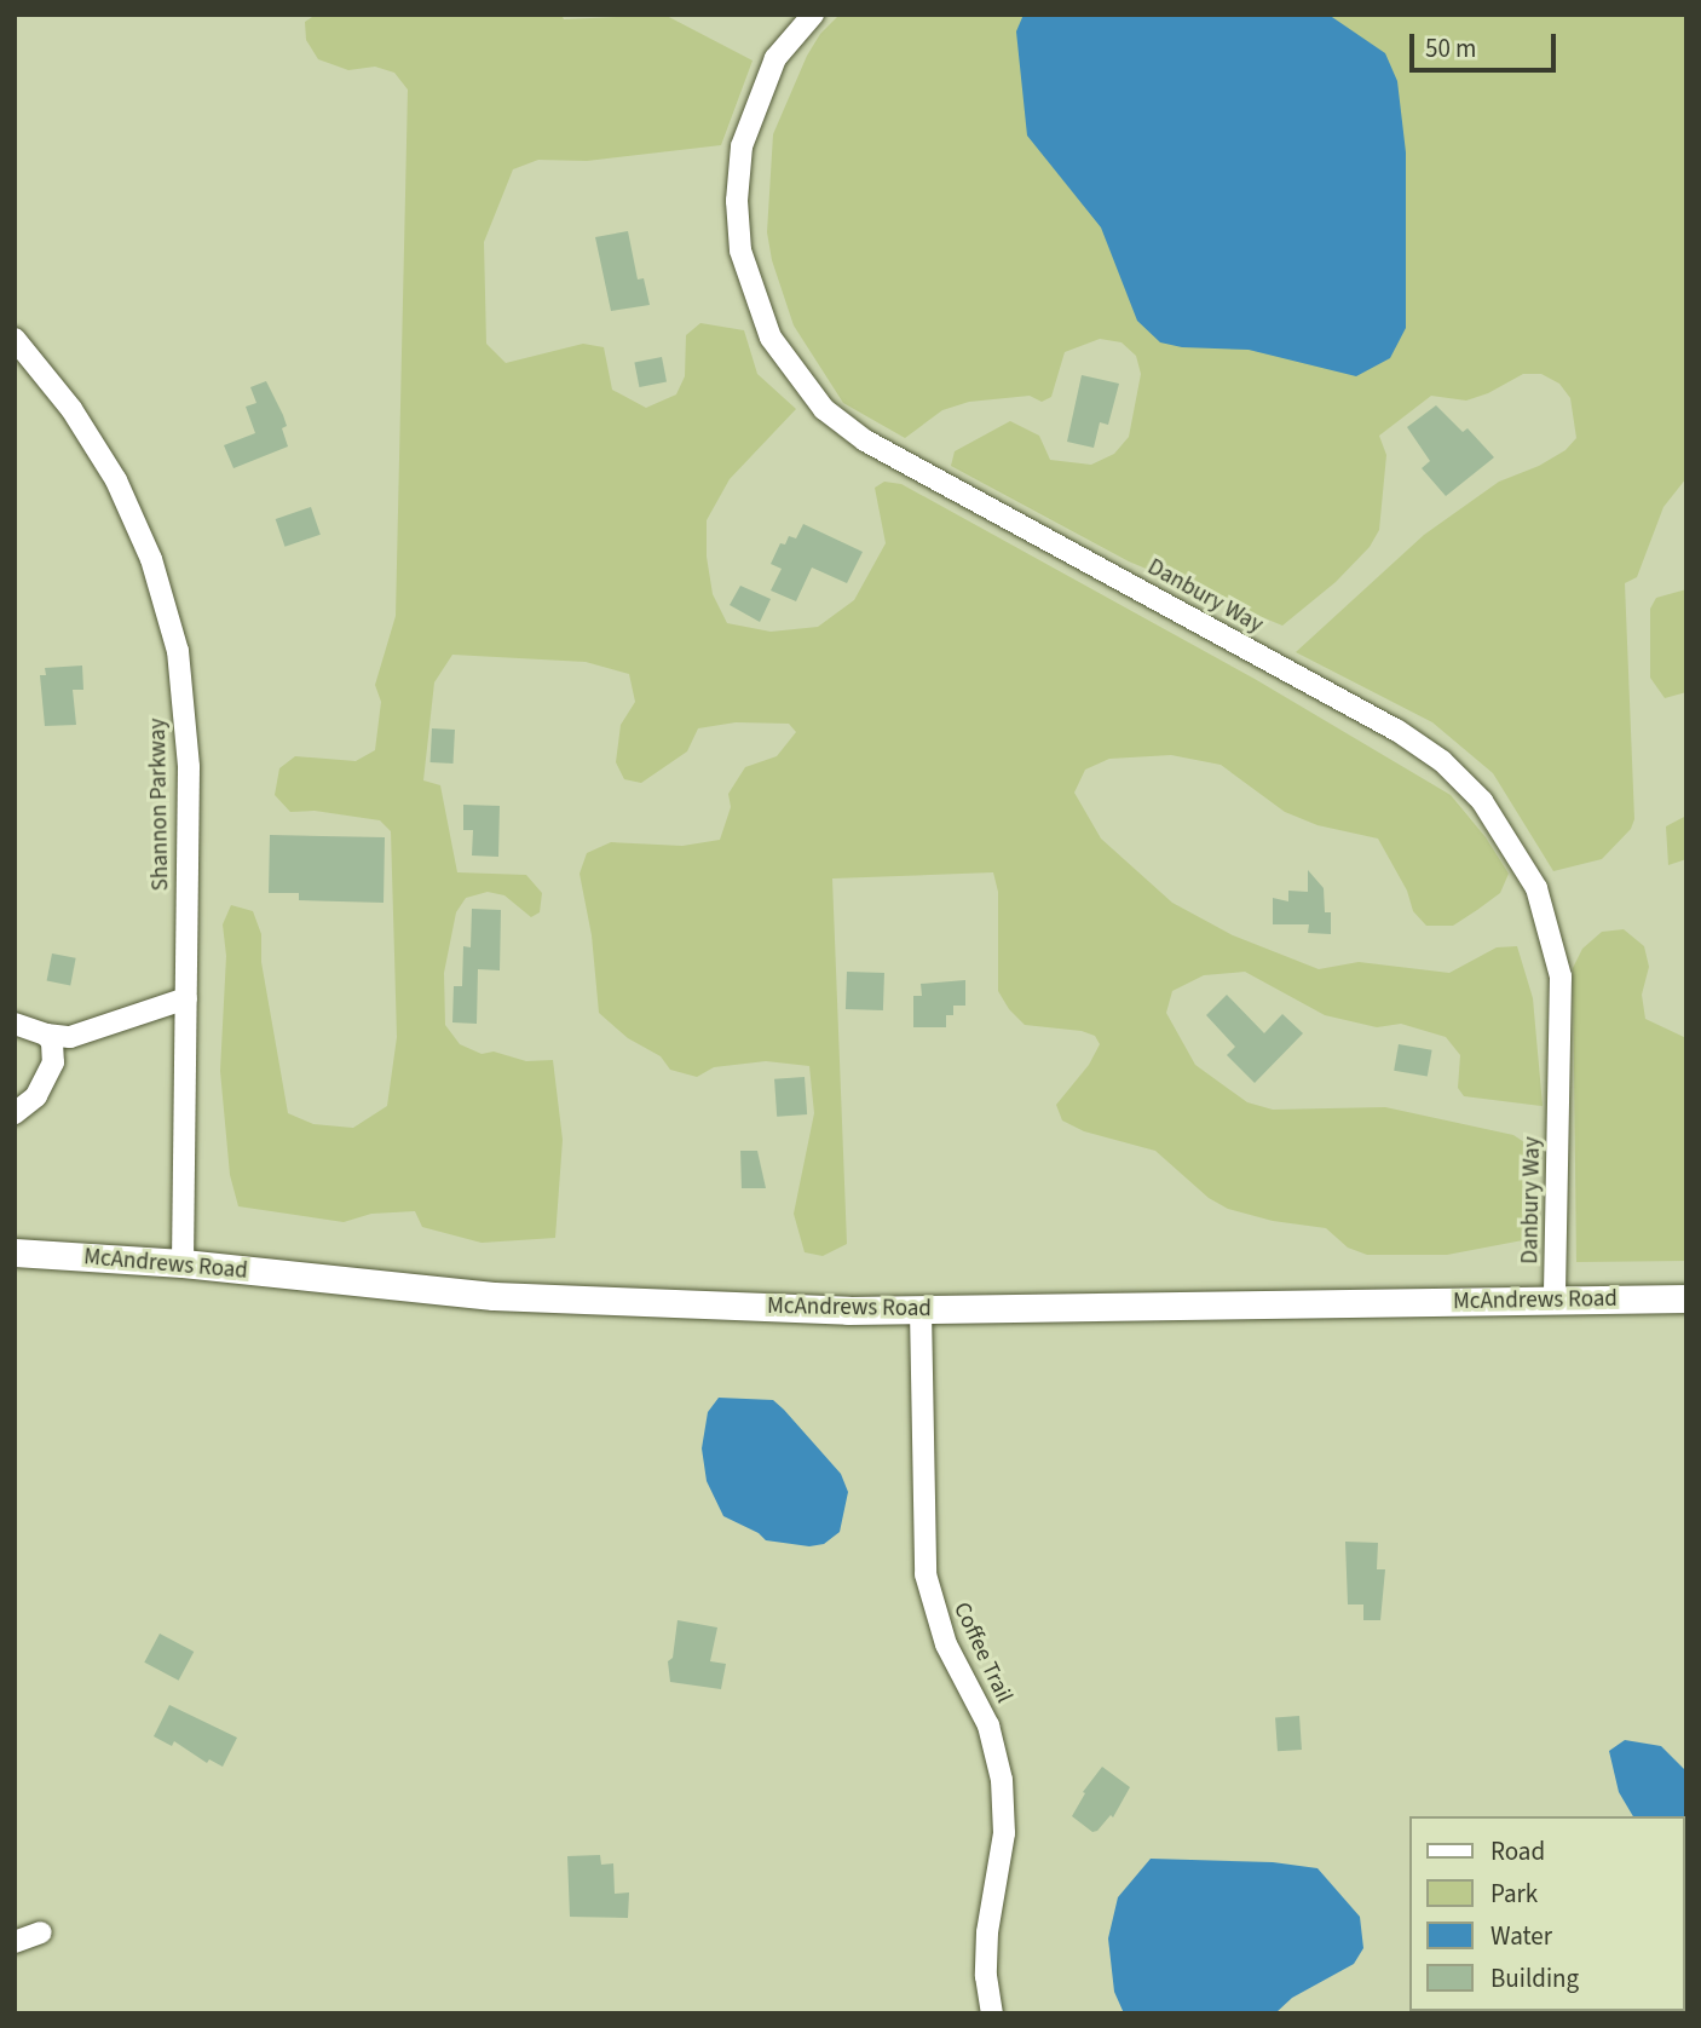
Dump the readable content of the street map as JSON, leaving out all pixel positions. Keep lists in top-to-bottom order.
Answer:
{
  "streets": {
    "main road": ["McAndrews Road"],
    "street": ["Danbury Way", "Shannon Parkway", "Coffee Trail"]
  },
  "crossings": [
    ["Danbury Way", "McAndrews Road"],
    ["Shannon Parkway", "McAndrews Road"],
    ["McAndrews Road", "Coffee Trail"]
  ],
  "legend": [
    "Road",
    "Park",
    "Water",
    "Building"
  ],
  "scale_bar": "50 m"
}
